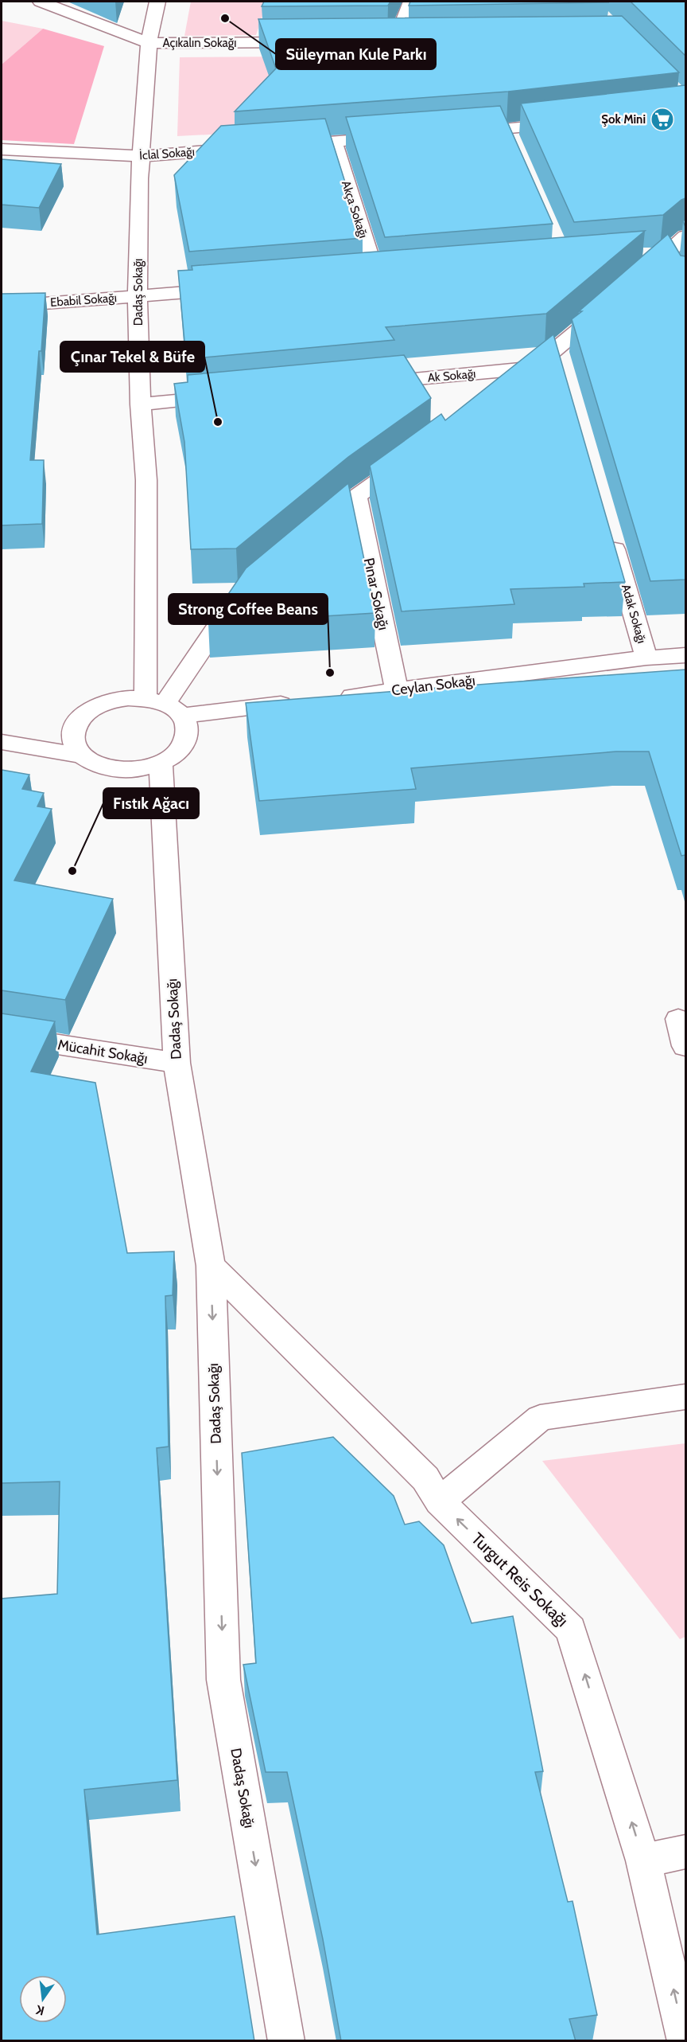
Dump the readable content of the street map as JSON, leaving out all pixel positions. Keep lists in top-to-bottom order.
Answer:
{
  "streets": {
    "street": [
      "Açıkalın Sokağı",
      "İclal Sokağı",
      "Akça Sokağı",
      "Dadaş Sokağı",
      "Ebabil Sokağı",
      "Ak Sokağı",
      "Pınar Sokağı",
      "Adak Sokağı",
      "Ceylan Sokağı",
      "Mücahit Sokağı",
      "Turgut Reis Sokağı"
    ]
  },
  "crossings": [
    ["Açıkalın Sokağı", "Dadaş Sokağı"],
    ["İclal Sokağı", "Dadaş Sokağı"],
    ["Dadaş Sokağı", "Ebabil Sokağı"],
    ["Dadaş Sokağı", "Mücahit Sokağı"],
    ["Dadaş Sokağı", "Turgut Reis Sokağı"],
    ["Pınar Sokağı", "Ceylan Sokağı"],
    ["Adak Sokağı", "Ceylan Sokağı"]
  ],
  "one_way": ["Dadaş Sokağı", "Turgut Reis Sokağı"],
  "places": {
    "other": [
      "Süleyman Kule Parkı",
      "Çınar Tekel & Büfe",
      "Strong Coffee Beans",
      "Fıstık Ağacı"
    ],
    "supermarket": ["Şok Mini"]
  },
  "north": "bottom"
}
